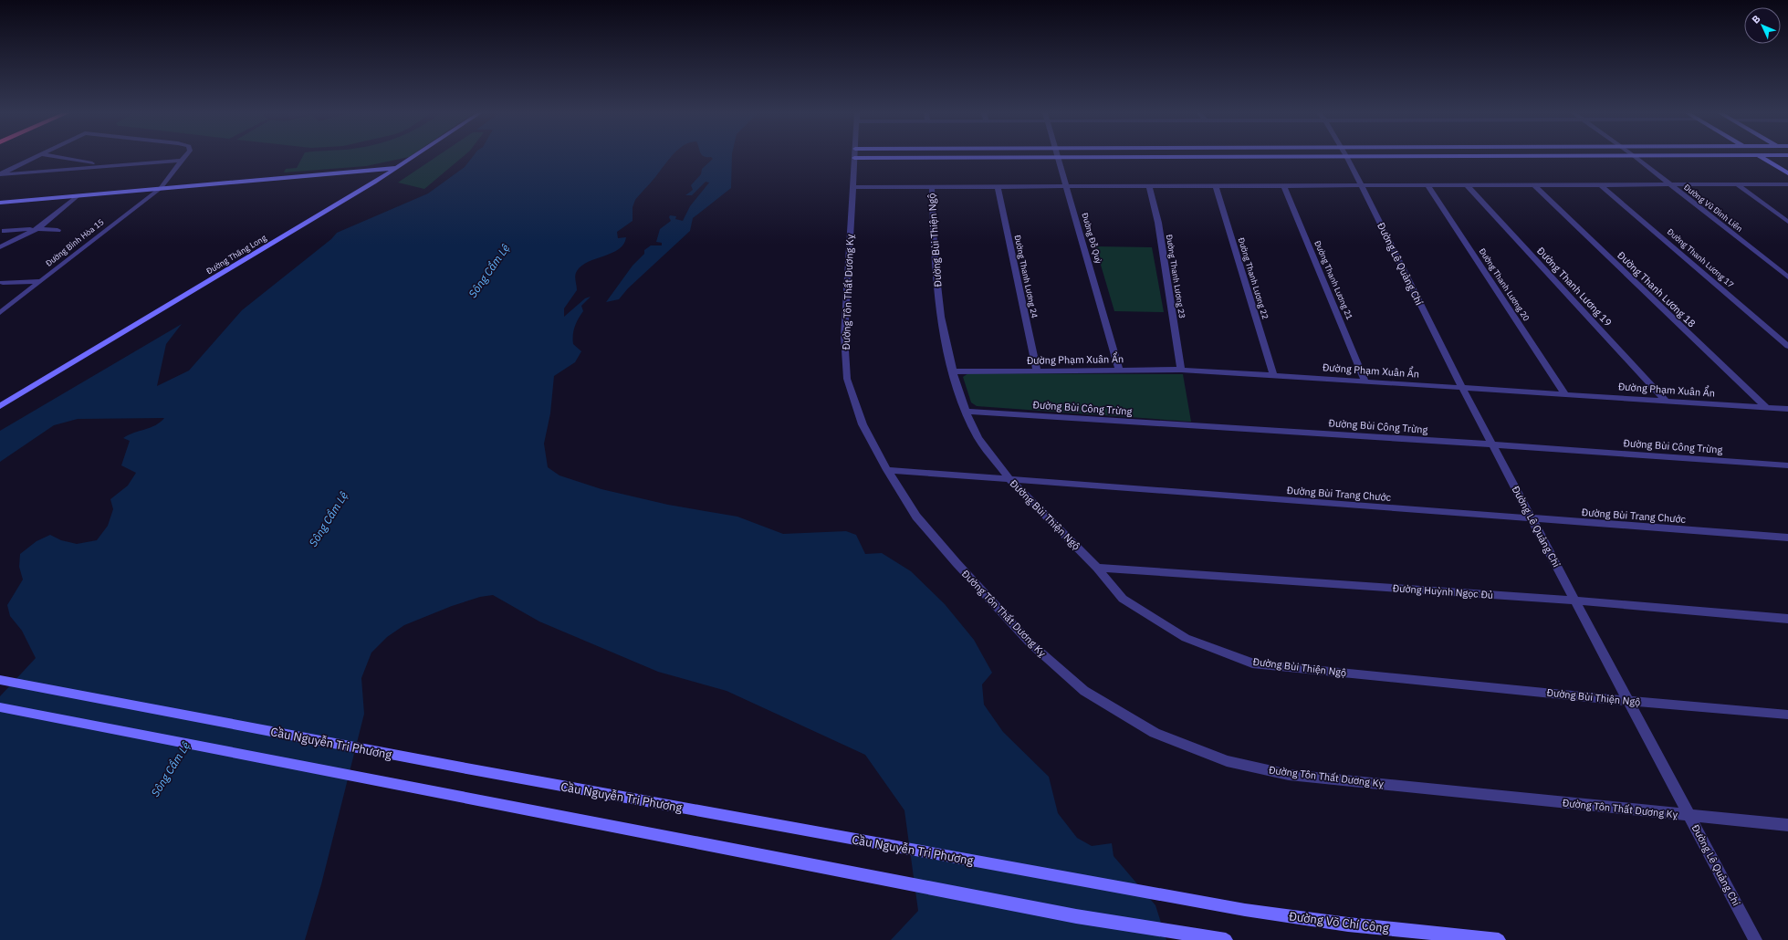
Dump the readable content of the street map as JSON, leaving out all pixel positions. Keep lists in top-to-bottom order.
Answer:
{
  "streets": {
    "street": [
      "Đường Vũ Đình Liên",
      "Đường Đỗ Quỳ",
      "Đường Bùi Thiện Ngộ",
      "Đường Bình Hòa 15",
      "Đường Thăng Long",
      "Đường Thanh Lương 17",
      "Đường Lê Quảng Chí",
      "Đường Thanh Lương 24",
      "Đường Thanh Lương 23",
      "Đường Thanh Lương 22",
      "Đường Thanh Lương 21",
      "Đường Thanh Lương 20",
      "Đường Thanh Lương 19",
      "Đường Thanh Lương 18",
      "Đường Tôn Thất Dương Kỵ",
      "Đường Phạm Xuân Ẩn",
      "Đường Bùi Công Trừng",
      "Đường Bùi Trang Chước",
      "Đường Huỳnh Ngọc Đủ",
      "Cầu Nguyễn Tri Phương",
      "Đường Võ Chí Công"
    ]
  },
  "crossings": [
    ["Đường Đỗ Quỳ", "Đường Phạm Xuân Ẩn"],
    ["Đường Bùi Thiện Ngộ", "Đường Lê Quảng Chí"],
    ["Đường Bùi Thiện Ngộ", "Đường Phạm Xuân Ẩn"],
    ["Đường Bùi Thiện Ngộ", "Đường Bùi Công Trừng"],
    ["Đường Bùi Thiện Ngộ", "Đường Bùi Trang Chước"],
    ["Đường Bùi Thiện Ngộ", "Đường Huỳnh Ngọc Đủ"],
    ["Đường Lê Quảng Chí", "Đường Tôn Thất Dương Kỵ"],
    ["Đường Lê Quảng Chí", "Đường Phạm Xuân Ẩn"],
    ["Đường Lê Quảng Chí", "Đường Bùi Công Trừng"],
    ["Đường Lê Quảng Chí", "Đường Bùi Trang Chước"],
    ["Đường Lê Quảng Chí", "Đường Huỳnh Ngọc Đủ"],
    ["Đường Thanh Lương 24", "Đường Phạm Xuân Ẩn"],
    ["Đường Thanh Lương 23", "Đường Phạm Xuân Ẩn"],
    ["Đường Thanh Lương 22", "Đường Phạm Xuân Ẩn"],
    ["Đường Thanh Lương 21", "Đường Phạm Xuân Ẩn"],
    ["Đường Thanh Lương 20", "Đường Phạm Xuân Ẩn"],
    ["Đường Thanh Lương 19", "Đường Phạm Xuân Ẩn"],
    ["Đường Thanh Lương 18", "Đường Phạm Xuân Ẩn"],
    ["Đường Tôn Thất Dương Kỵ", "Đường Bùi Trang Chước"],
    ["Cầu Nguyễn Tri Phương", "Đường Võ Chí Công"]
  ],
  "water": ["Sông Cẩm Lệ"],
  "north": "top left"
}
